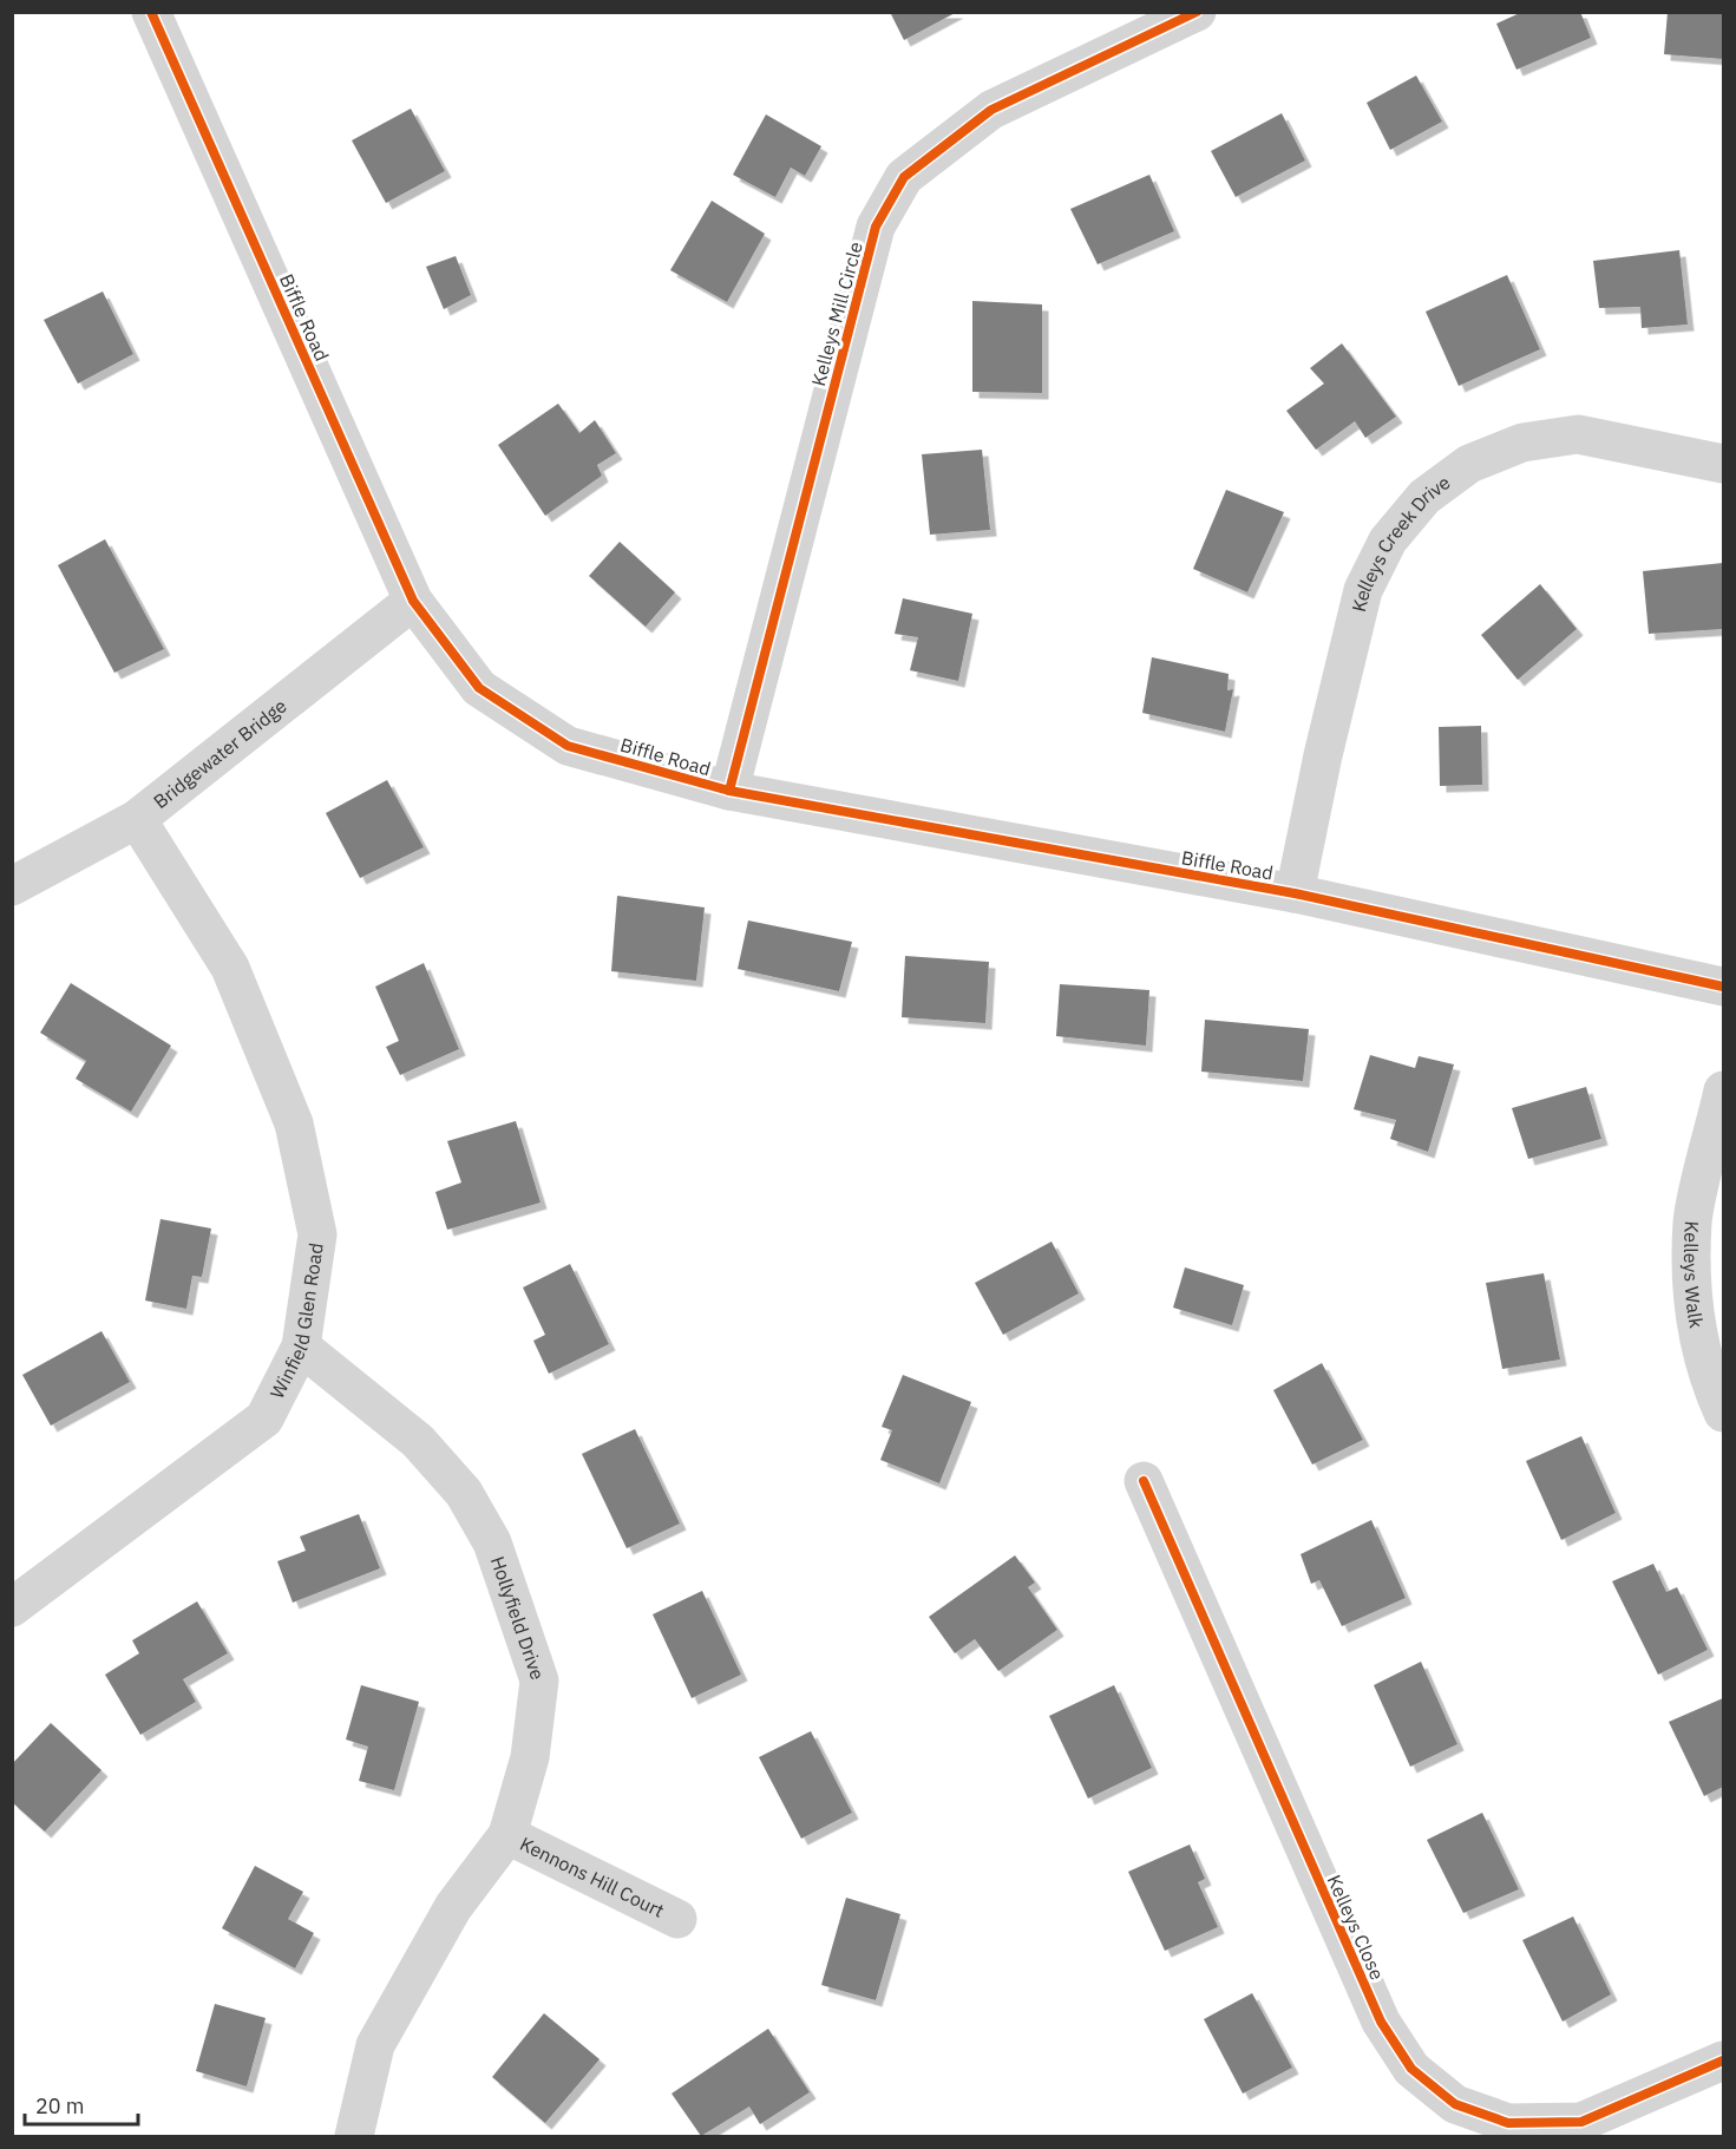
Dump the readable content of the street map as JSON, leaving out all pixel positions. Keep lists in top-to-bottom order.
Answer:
{
  "streets": {
    "street": [
      "Kelleys Mill Circle",
      "Biffle Road",
      "Kelleys Creek Drive",
      "Bridgewater Bridge",
      "Kelleys Walk",
      "Winfield Glen Road",
      "Hollyfield Drive",
      "Kennons Hill Court",
      "Kelleys Close"
    ]
  },
  "crossings": [
    ["Kelleys Mill Circle", "Biffle Road"],
    ["Biffle Road", "Kelleys Creek Drive"],
    ["Biffle Road", "Bridgewater Bridge"],
    ["Bridgewater Bridge", "Winfield Glen Road"],
    ["Winfield Glen Road", "Hollyfield Drive"],
    ["Hollyfield Drive", "Kennons Hill Court"]
  ],
  "scale_bar": "20 m"
}
